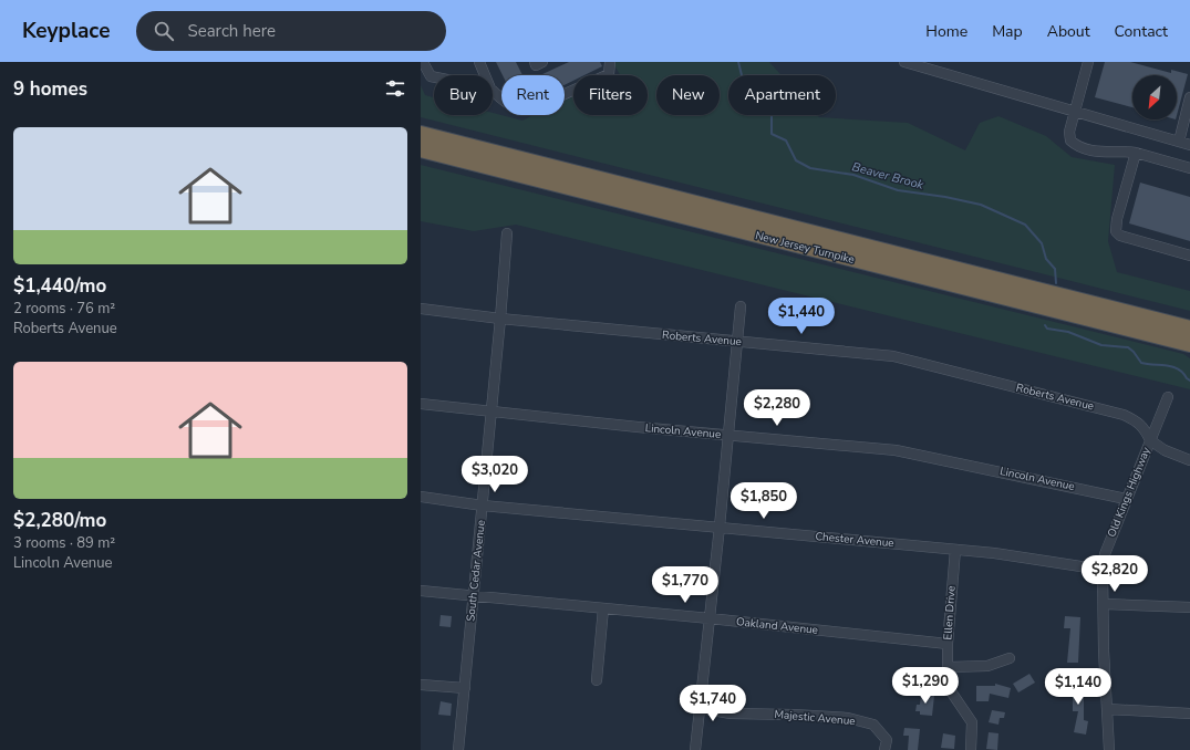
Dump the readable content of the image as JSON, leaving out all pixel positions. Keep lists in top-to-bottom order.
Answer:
{
  "streets": {
    "highway": ["New Jersey Turnpike"],
    "street": [
      "Roberts Avenue",
      "Lincoln Avenue",
      "Old Kings Highway",
      "Chester Avenue",
      "South Cedar Avenue",
      "Ellen Drive",
      "Oakland Avenue",
      "Majestic Avenue"
    ]
  },
  "crossings": [
    ["Roberts Avenue", "Old Kings Highway"],
    ["Roberts Avenue", "South Cedar Avenue"],
    ["Lincoln Avenue", "Old Kings Highway"],
    ["Lincoln Avenue", "South Cedar Avenue"],
    ["Old Kings Highway", "Chester Avenue"],
    ["Chester Avenue", "South Cedar Avenue"],
    ["Chester Avenue", "Ellen Drive"],
    ["South Cedar Avenue", "Oakland Avenue"],
    ["Ellen Drive", "Oakland Avenue"]
  ],
  "water": ["Beaver Brook"],
  "north": "bottom left",
  "page": {
    "header": "Keyplace",
    "search": "Search here",
    "nav": [
      "Home",
      "Map",
      "About",
      "Contact"
    ],
    "heading": "9 homes",
    "chip": [
      "Buy",
      "Rent",
      "Filters",
      "New",
      "Apartment"
    ],
    "list": [
      {
        "name": "$1,440/mo",
        "note": "2 rooms · 76 m² · Roberts Avenue"
      },
      {
        "name": "$2,280/mo",
        "note": "3 rooms · 89 m² · Lincoln Avenue"
      }
    ],
    "price": [
      "$1,440",
      "$2,280",
      "$3,020",
      "$1,850",
      "$2,820",
      "$1,770",
      "$1,290",
      "$1,140",
      "$1,740"
    ]
  }
}
